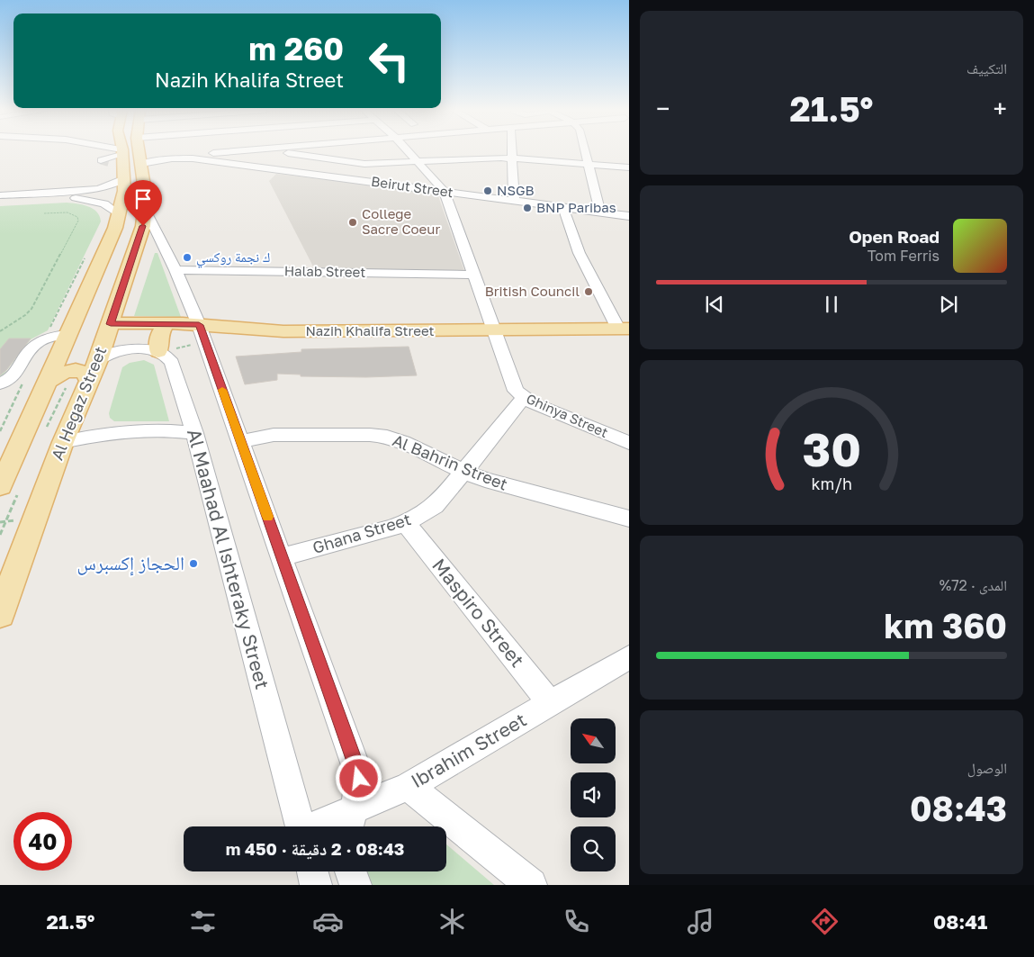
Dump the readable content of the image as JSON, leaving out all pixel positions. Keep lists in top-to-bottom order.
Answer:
{
  "streets": {
    "main road": ["Nazih Khalifa Street", "Al Hegaz Street"],
    "street": [
      "Beirut Street",
      "Halab Street",
      "Ghinya Street",
      "Al Bahrin Street",
      "Ghana Street",
      "Al Maahad Al Ishteraky Street",
      "Maspiro Street",
      "Ibrahim Street"
    ]
  },
  "crossings": [
    ["Beirut Street", "Ghinya Street"],
    ["Halab Street", "Ghinya Street"],
    ["Nazih Khalifa Street", "Al Hegaz Street"],
    ["Nazih Khalifa Street", "Ghinya Street"],
    ["Ghinya Street", "Ghana Street"],
    ["Al Bahrin Street", "Ghana Street"],
    ["Ghana Street", "Maspiro Street"],
    ["Maspiro Street", "Ibrahim Street"]
  ],
  "places": [
    "NSGB",
    "BNP Paribas",
    "College Sacre Coeur",
    "ك نجمة روكسي",
    "British Council",
    "الحجاز إكسبرس"
  ],
  "north": "top left",
  "page": {
    "tile": [
      "التكييف",
      ["المدى · 72%", "360 km"],
      ["الوصول", "08:43"]
    ],
    "turn": ["260 m", "Nazih Khalifa Street"],
    "heat": ["−", "21.5°", "+"],
    "song": ["Open Road", "Tom Ferris"],
    "limit": "40",
    "trip": "08:43 · 2 دقيقة · 450 m",
    "tabs": ["08:41", "21.5°"],
    "gauge": ["30", "km/h"]
  }
}
